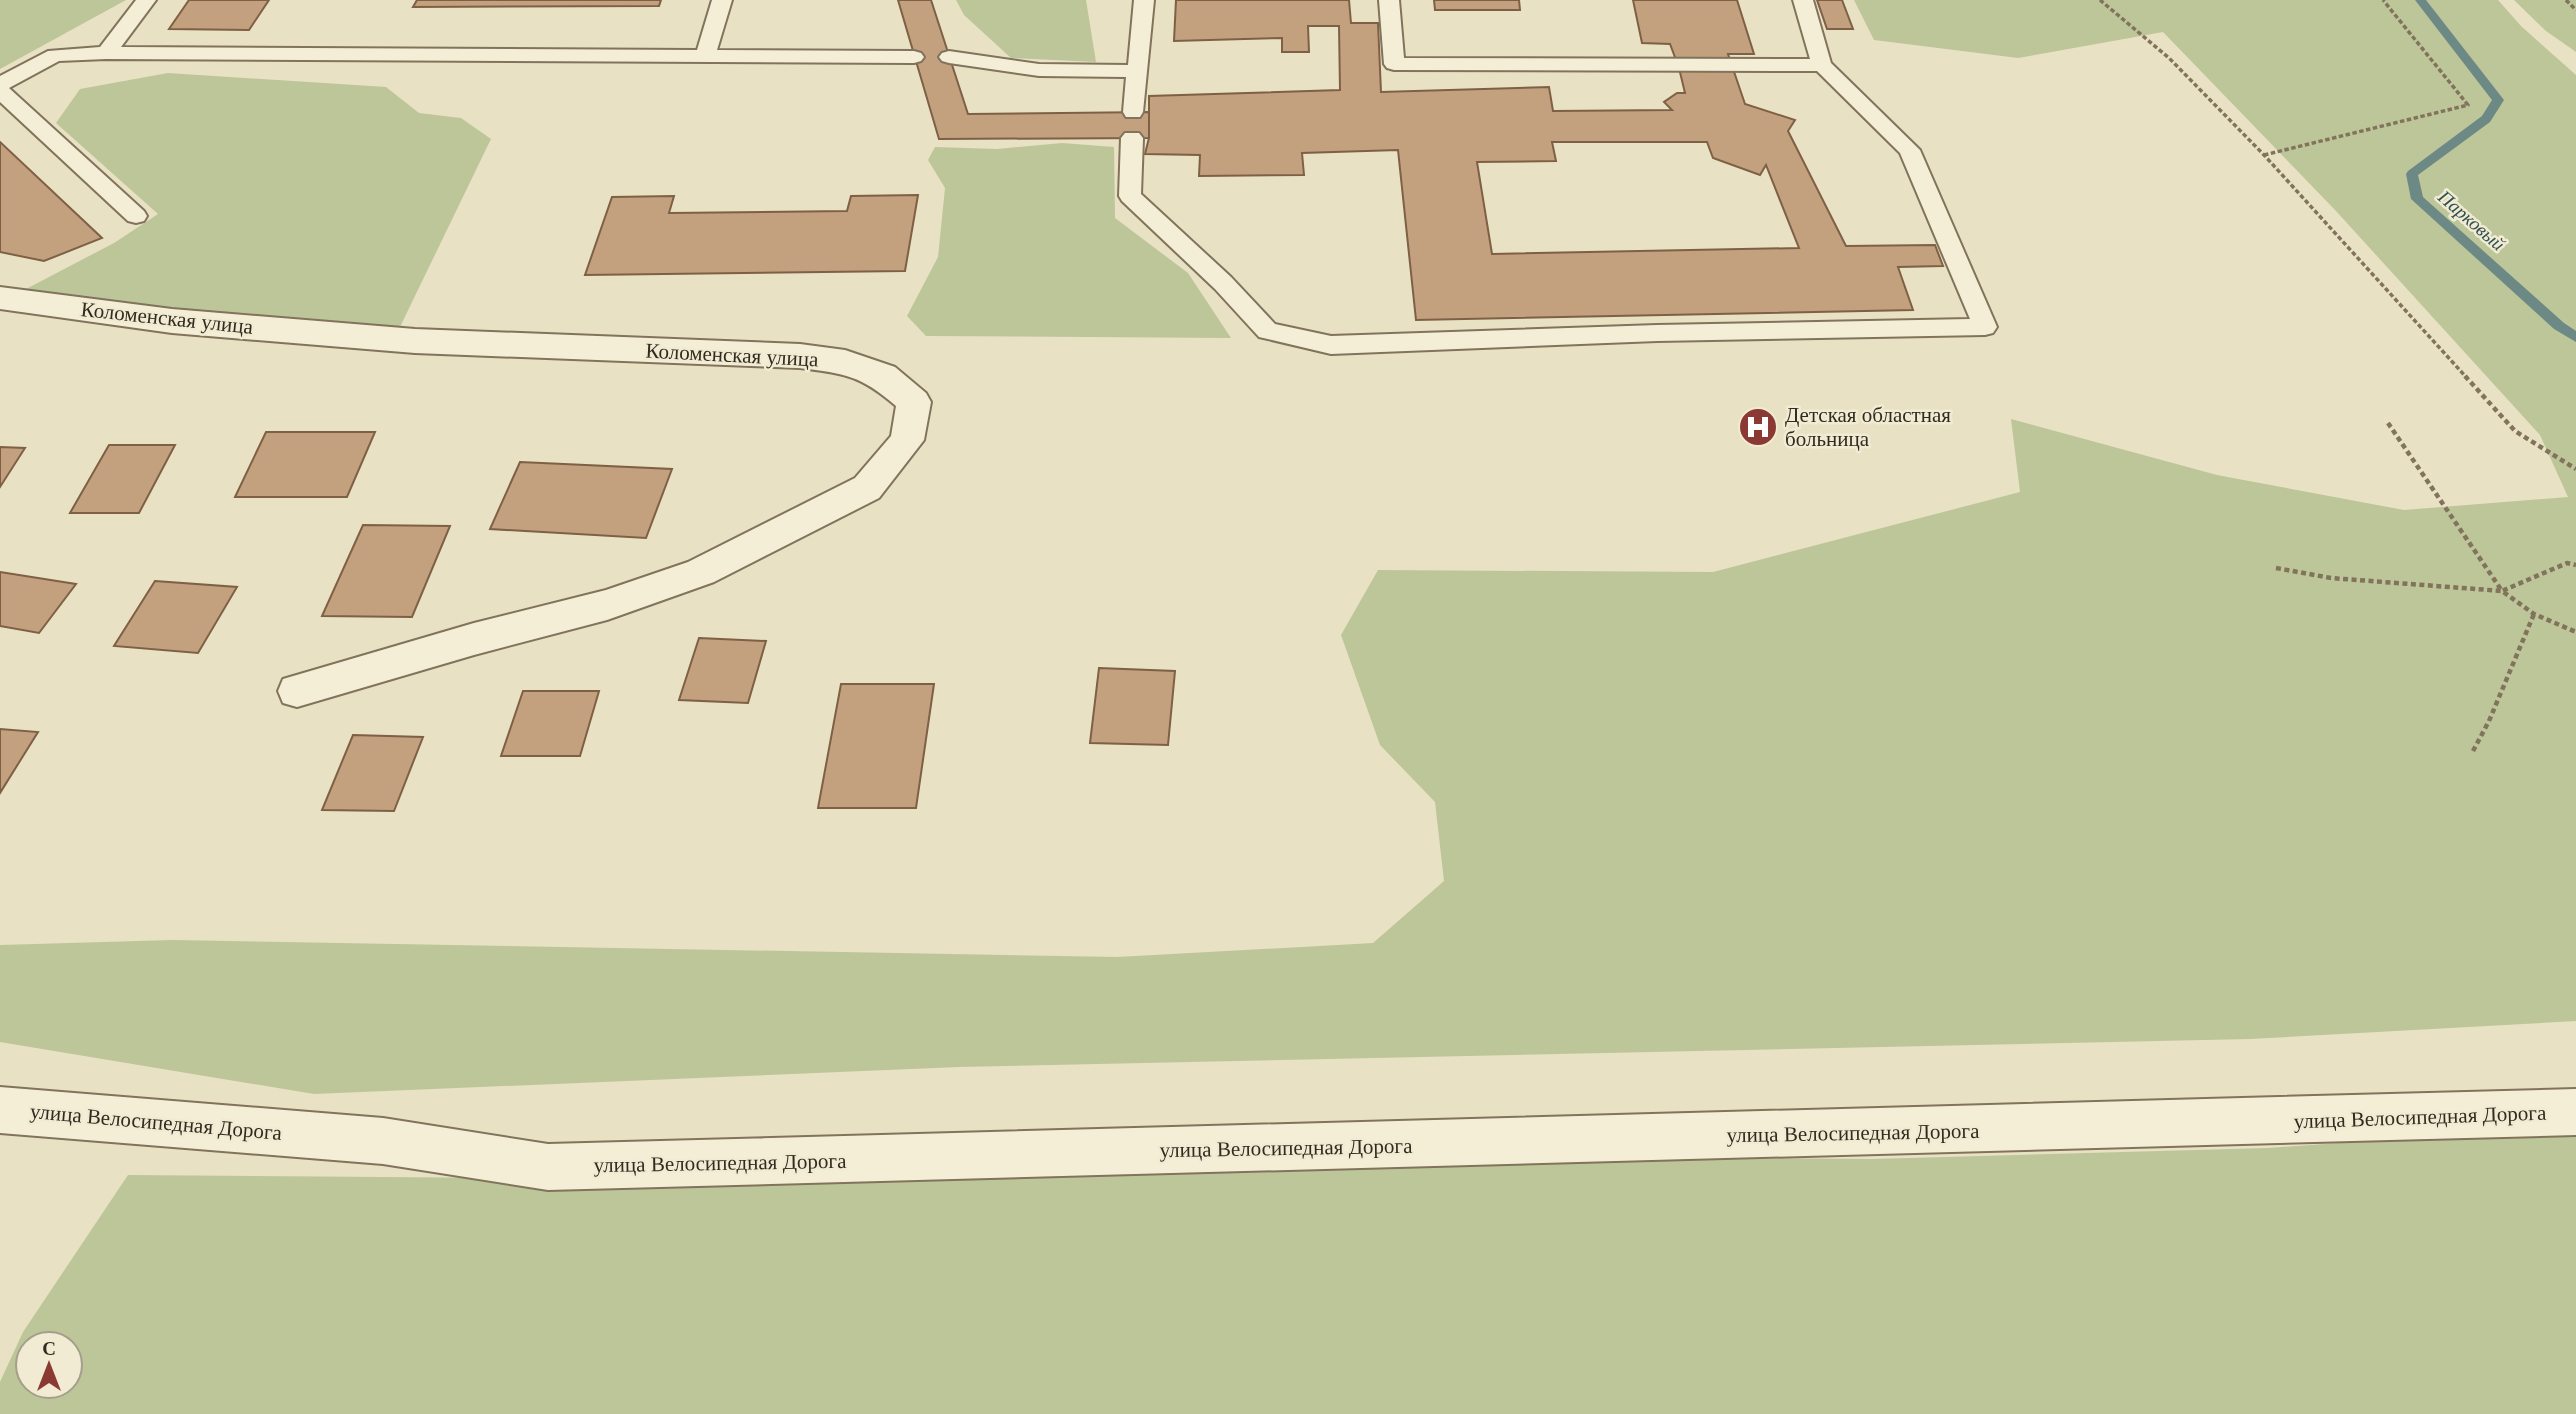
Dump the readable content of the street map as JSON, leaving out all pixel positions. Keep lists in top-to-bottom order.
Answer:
{
  "streets": {
    "street": ["Коломенская улица", "улица Велосипедная Дорога"]
  },
  "water": ["Парковый"],
  "places": {
    "hospital": ["Детская областная больница"]
  },
  "north": "top"
}
